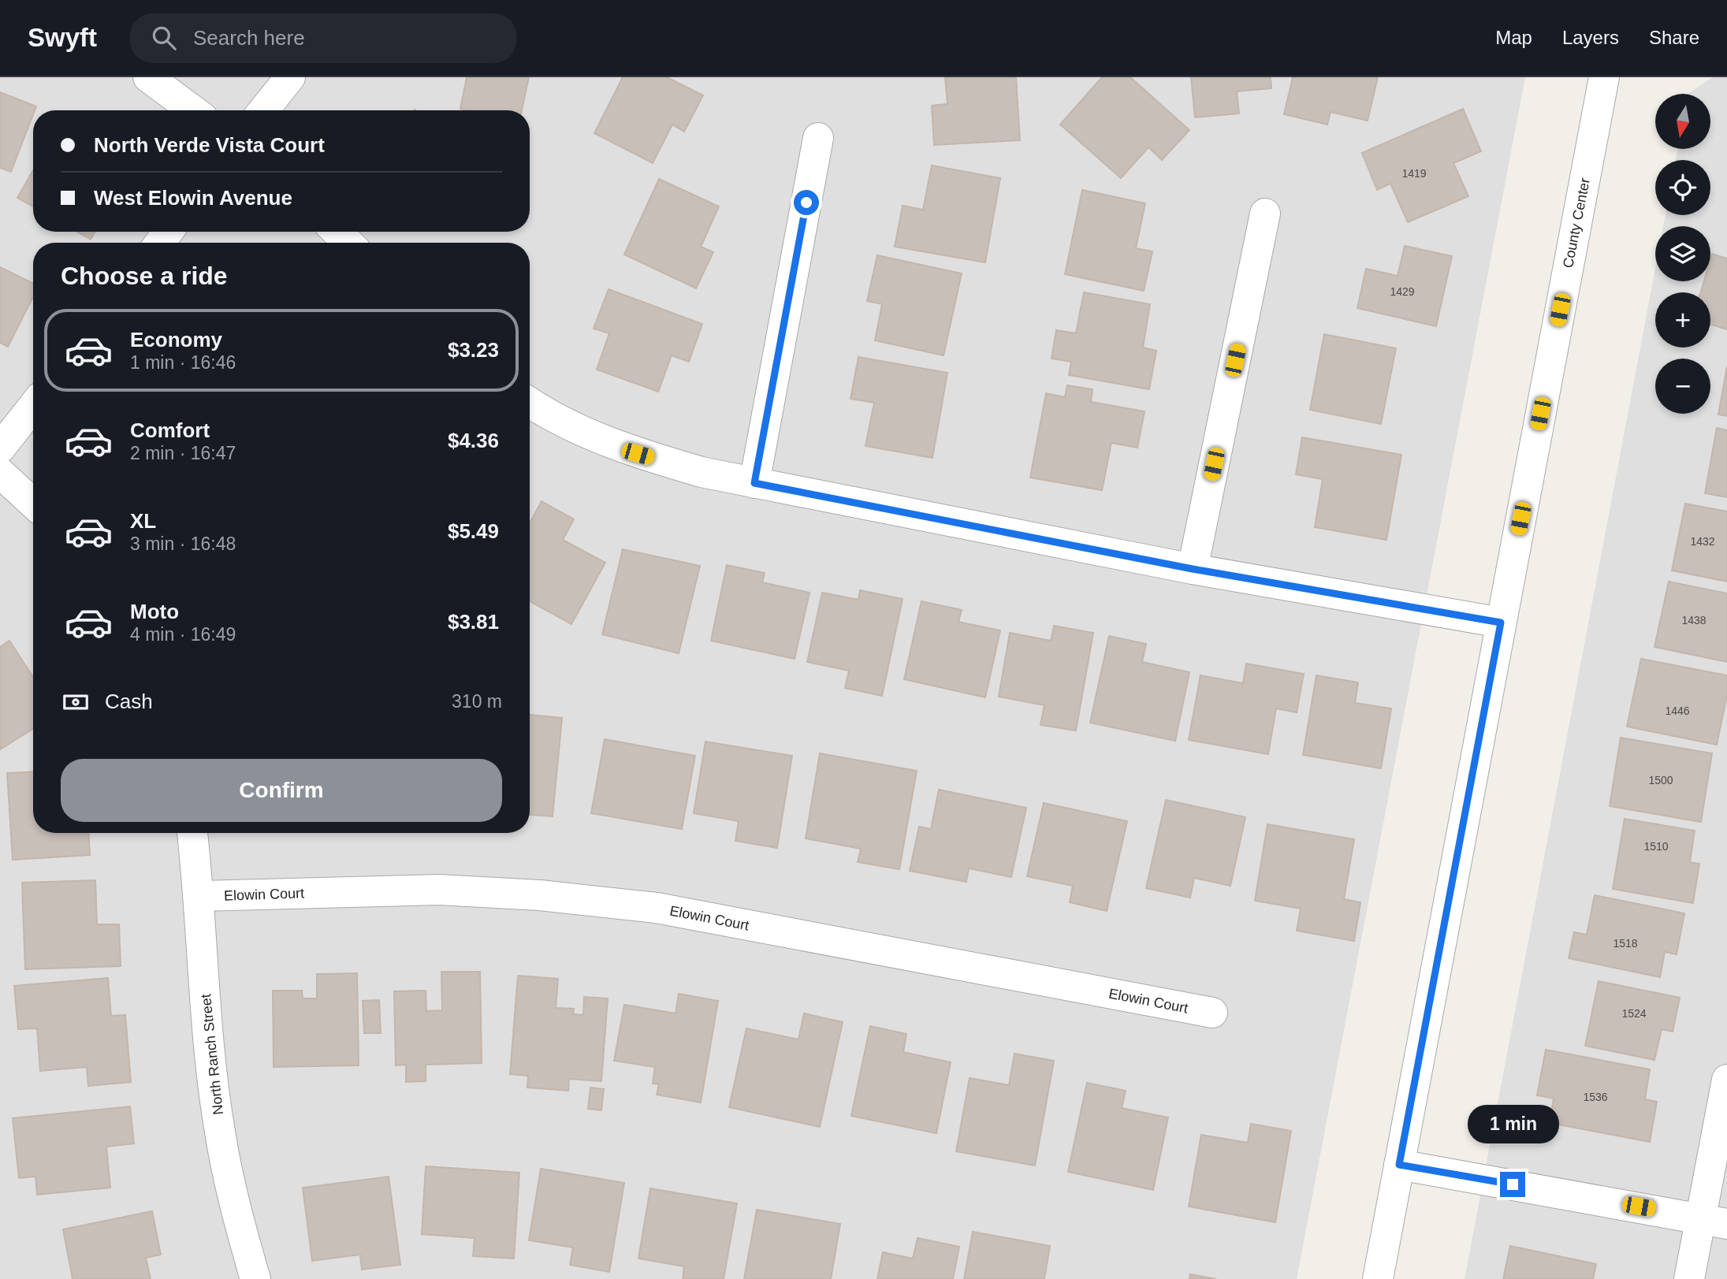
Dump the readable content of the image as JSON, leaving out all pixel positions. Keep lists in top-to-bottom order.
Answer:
{
  "streets": {
    "street": ["County Center", "Elowin Court", "North Ranch Street"]
  },
  "crossings": [
    ["Elowin Court", "North Ranch Street"]
  ],
  "house_numbers": [
    "1419",
    "1429",
    "1432",
    "1438",
    "1446",
    "1500",
    "1510",
    "1518",
    "1524",
    "1536"
  ],
  "north": "bottom",
  "page": {
    "header": "Swyft",
    "search": "Search here",
    "nav": ["Map", "Layers", "Share"],
    "map_buttons": ["+", "−"],
    "banner": ["North Verde Vista Court", "West Elowin Avenue"],
    "heading": "Choose a ride",
    "list": [
      {
        "name": "Economy",
        "note": "1 min · 16:46",
        "value": "$3.23"
      },
      {
        "name": "Comfort",
        "note": "2 min · 16:47",
        "value": "$4.36"
      },
      {
        "name": "XL",
        "note": "3 min · 16:48",
        "value": "$5.49"
      },
      {
        "name": "Moto",
        "note": "4 min · 16:49",
        "value": "$3.81"
      }
    ],
    "pay": ["Cash", "310 m"],
    "buttons": "Confirm",
    "bubble": "1 min"
  }
}
